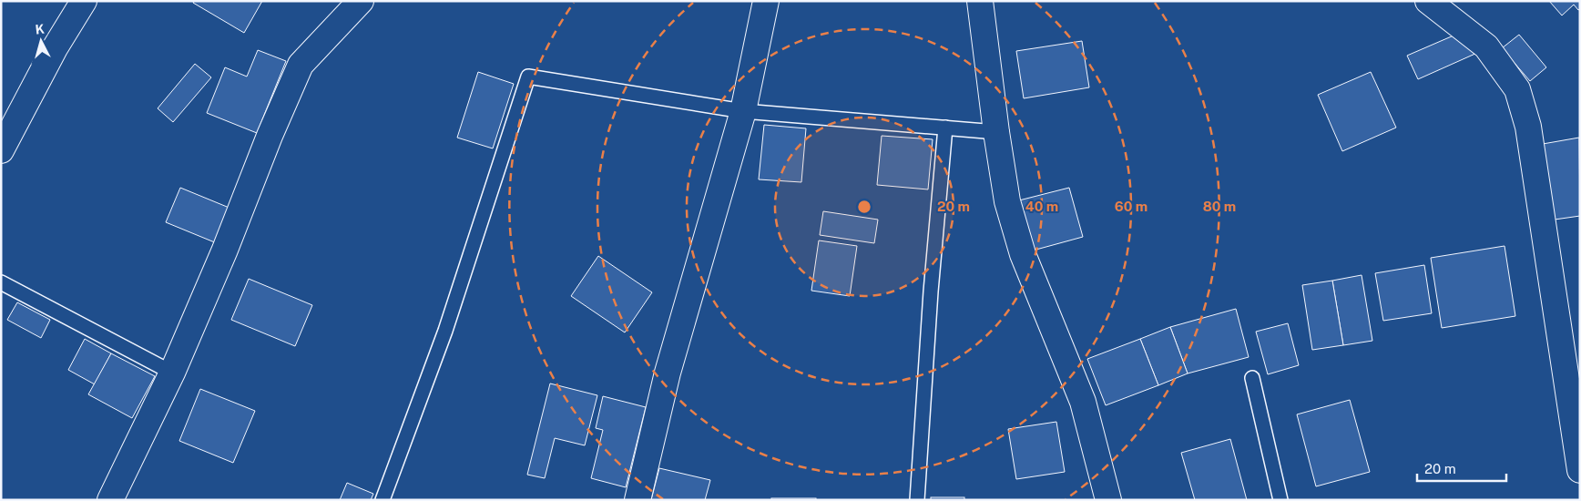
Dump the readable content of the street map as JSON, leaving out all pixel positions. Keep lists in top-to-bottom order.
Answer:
{
  "scale_bar": "20 m",
  "north": "top",
  "rings": [
    "20 m",
    "40 m",
    "60 m",
    "80 m"
  ]
}
